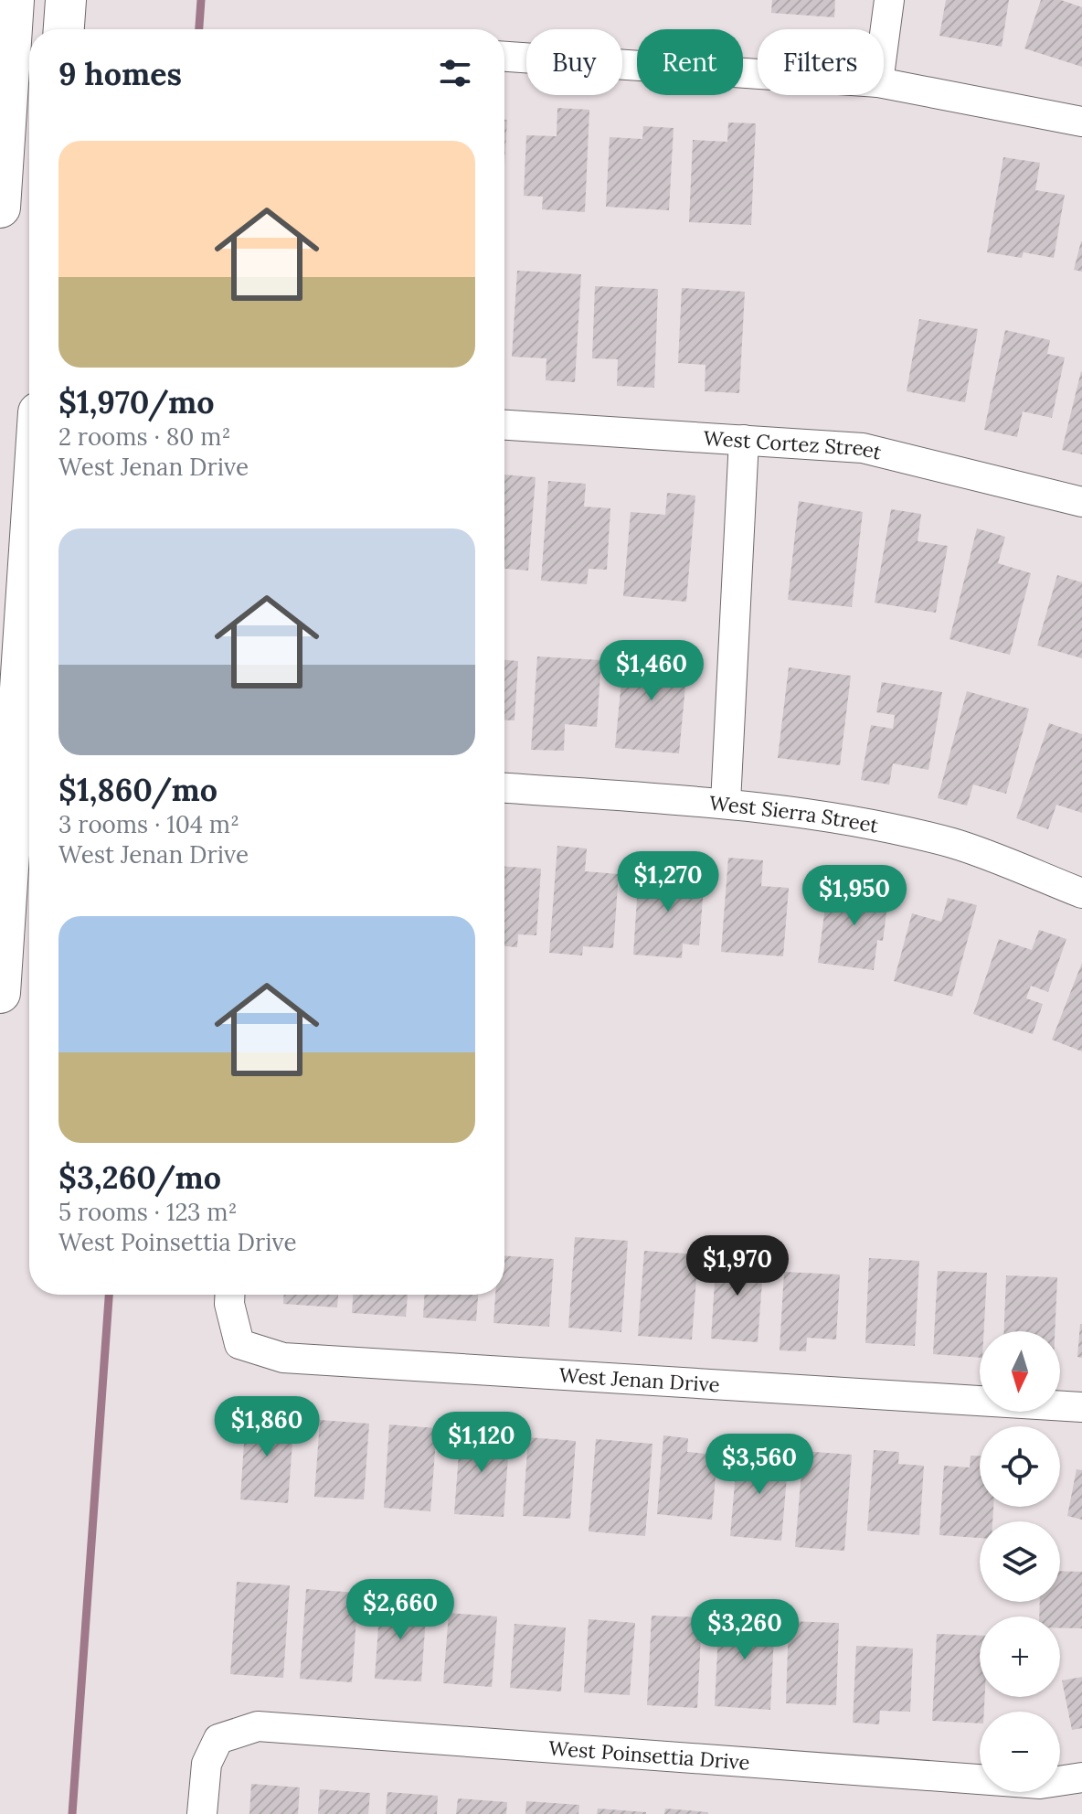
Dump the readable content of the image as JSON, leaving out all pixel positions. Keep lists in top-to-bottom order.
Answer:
{
  "streets": {
    "street": [
      "West Cortez Street",
      "West Sierra Street",
      "West Jenan Drive",
      "West Poinsettia Drive"
    ]
  },
  "north": "bottom",
  "page": {
    "chip": ["Buy", "Rent", "Filters"],
    "heading": "9 homes",
    "list": [
      {
        "name": "$1,970/mo",
        "note": "2 rooms · 80 m² · West Jenan Drive"
      },
      {
        "name": "$1,860/mo",
        "note": "3 rooms · 104 m² · West Jenan Drive"
      },
      {
        "name": "$3,260/mo",
        "note": "5 rooms · 123 m² · West Poinsettia Drive"
      }
    ],
    "price": [
      "$1,460",
      "$1,270",
      "$1,950",
      "$1,970",
      "$1,860",
      "$1,120",
      "$3,560",
      "$2,660",
      "$3,260"
    ],
    "map_buttons": ["+", "−"]
  }
}
